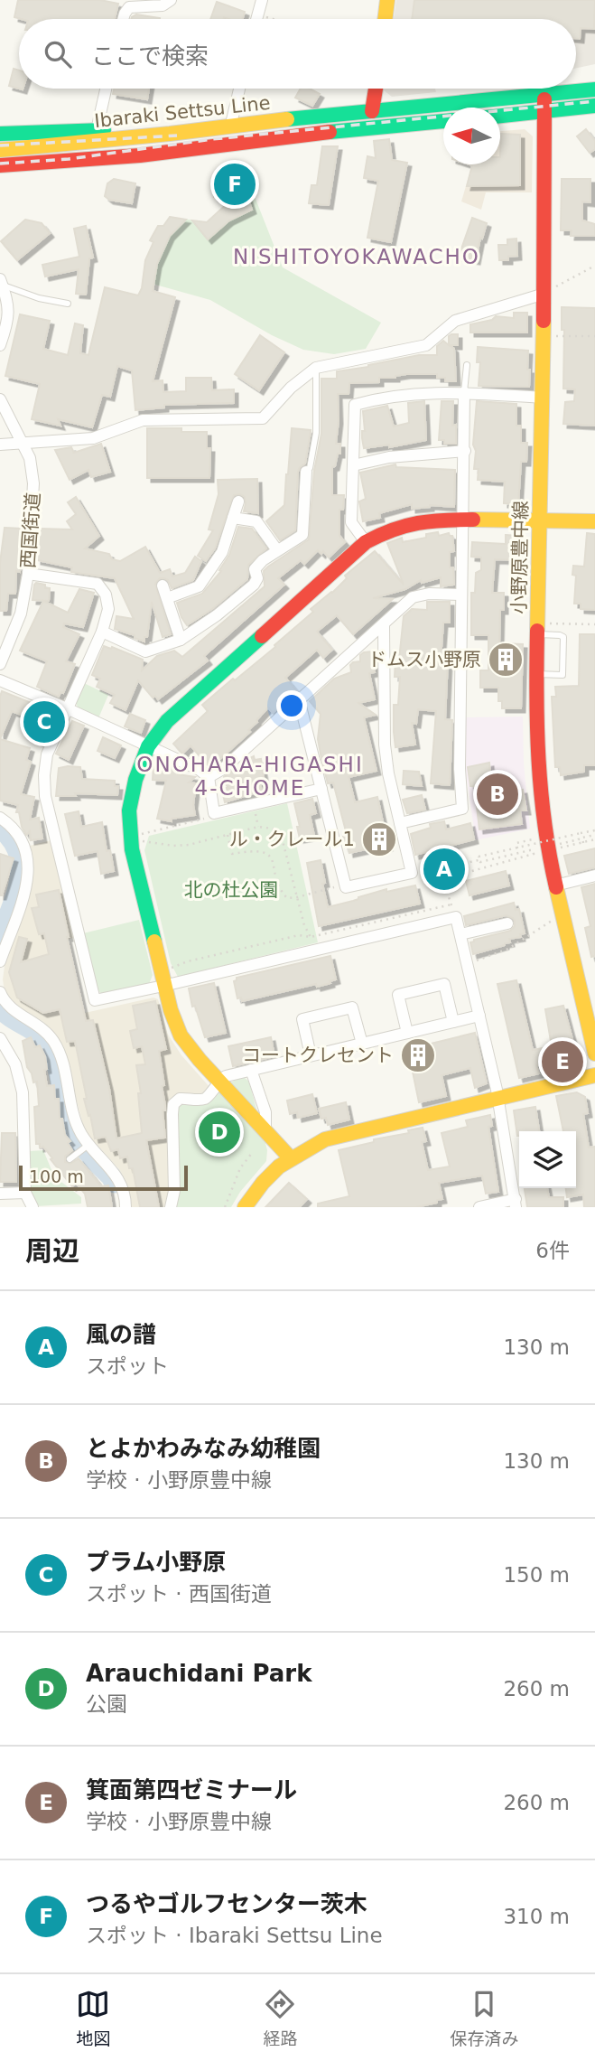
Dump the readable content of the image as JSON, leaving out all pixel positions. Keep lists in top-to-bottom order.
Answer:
{
  "streets": {
    "street": ["Ibaraki Settsu Line", "西国街道", "小野原豊中線"]
  },
  "crossings": [
    ["Ibaraki Settsu Line", "小野原豊中線"]
  ],
  "districts": ["NISHITOYOKAWACHO", "ONOHARA-HIGASHI 4-CHOME"],
  "parks": ["北の杜公園"],
  "places": {
    "building": ["ドムス小野原", "ル・クレール1", "コートクレセント"]
  },
  "scale_bar": "100 m",
  "north": "left",
  "page": {
    "search": "ここで検索",
    "pins": [
      "F",
      "C",
      "B",
      "A",
      "E",
      "D"
    ],
    "scale": "100 m",
    "heading": ["周辺", "6件"],
    "list": [
      {
        "mark": "A",
        "name": "風の譜",
        "note": "スポット",
        "value": "130 m"
      },
      {
        "mark": "B",
        "name": "とよかわみなみ幼稚園",
        "note": "学校 · 小野原豊中線",
        "value": "130 m"
      },
      {
        "mark": "C",
        "name": "プラム小野原",
        "note": "スポット · 西国街道",
        "value": "150 m"
      },
      {
        "mark": "D",
        "name": "Arauchidani Park",
        "note": "公園",
        "value": "260 m"
      },
      {
        "mark": "E",
        "name": "箕面第四ゼミナール",
        "note": "学校 · 小野原豊中線",
        "value": "260 m"
      },
      {
        "mark": "F",
        "name": "つるやゴルフセンター茨木",
        "note": "スポット · Ibaraki Settsu Line",
        "value": "310 m"
      }
    ],
    "nav": ["地図", "経路", "保存済み"]
  }
}
